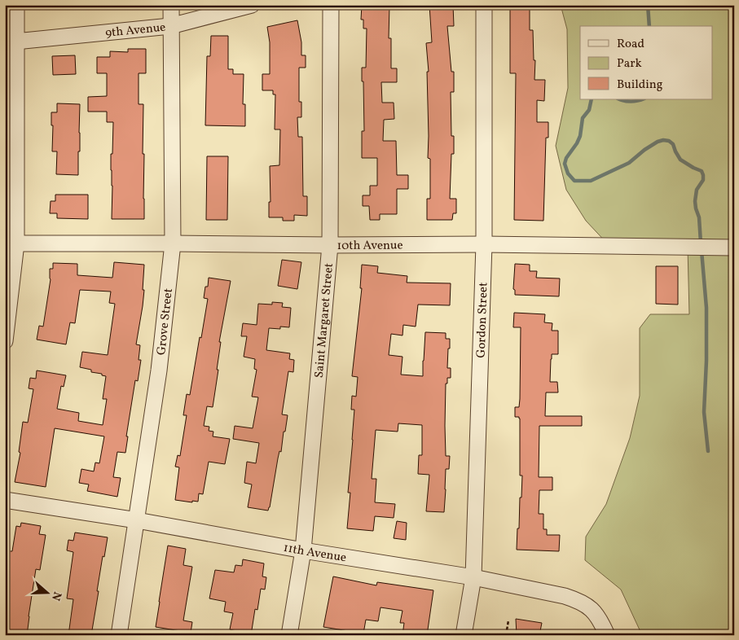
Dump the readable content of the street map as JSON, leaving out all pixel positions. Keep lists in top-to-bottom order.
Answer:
{
  "streets": {
    "street": [
      "9th Avenue",
      "10th Avenue",
      "Saint Margaret Street",
      "Gordon Street",
      "Grove Street",
      "11th Avenue"
    ]
  },
  "crossings": [
    ["9th Avenue", "Grove Street"],
    ["10th Avenue", "Saint Margaret Street"],
    ["10th Avenue", "Gordon Street"],
    ["10th Avenue", "Grove Street"],
    ["Saint Margaret Street", "11th Avenue"],
    ["Gordon Street", "11th Avenue"],
    ["Grove Street", "11th Avenue"]
  ],
  "legend": ["Road", "Park", "Building"],
  "north": "right"
}
